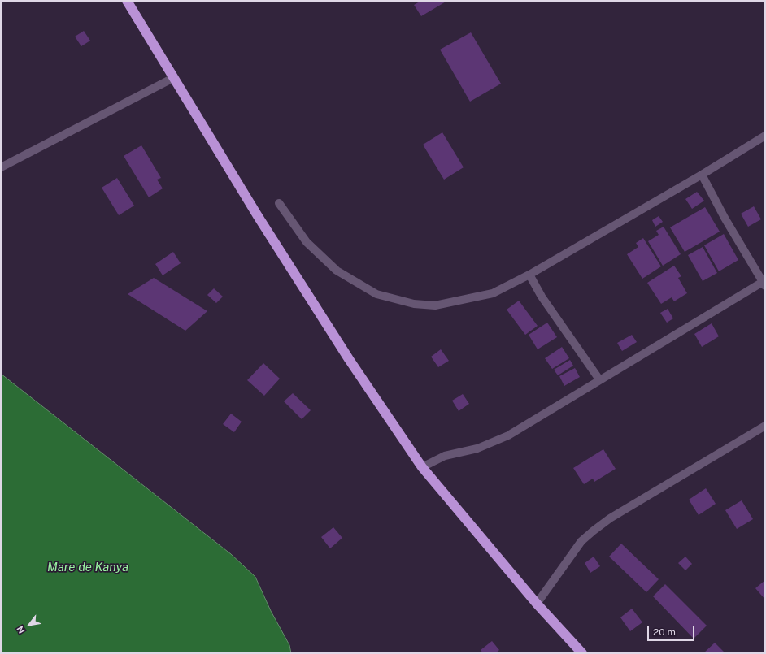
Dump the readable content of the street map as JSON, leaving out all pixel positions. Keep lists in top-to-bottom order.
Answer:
{
  "water": ["Mare de Kanya"],
  "scale_bar": "20 m",
  "north": "bottom left"
}
